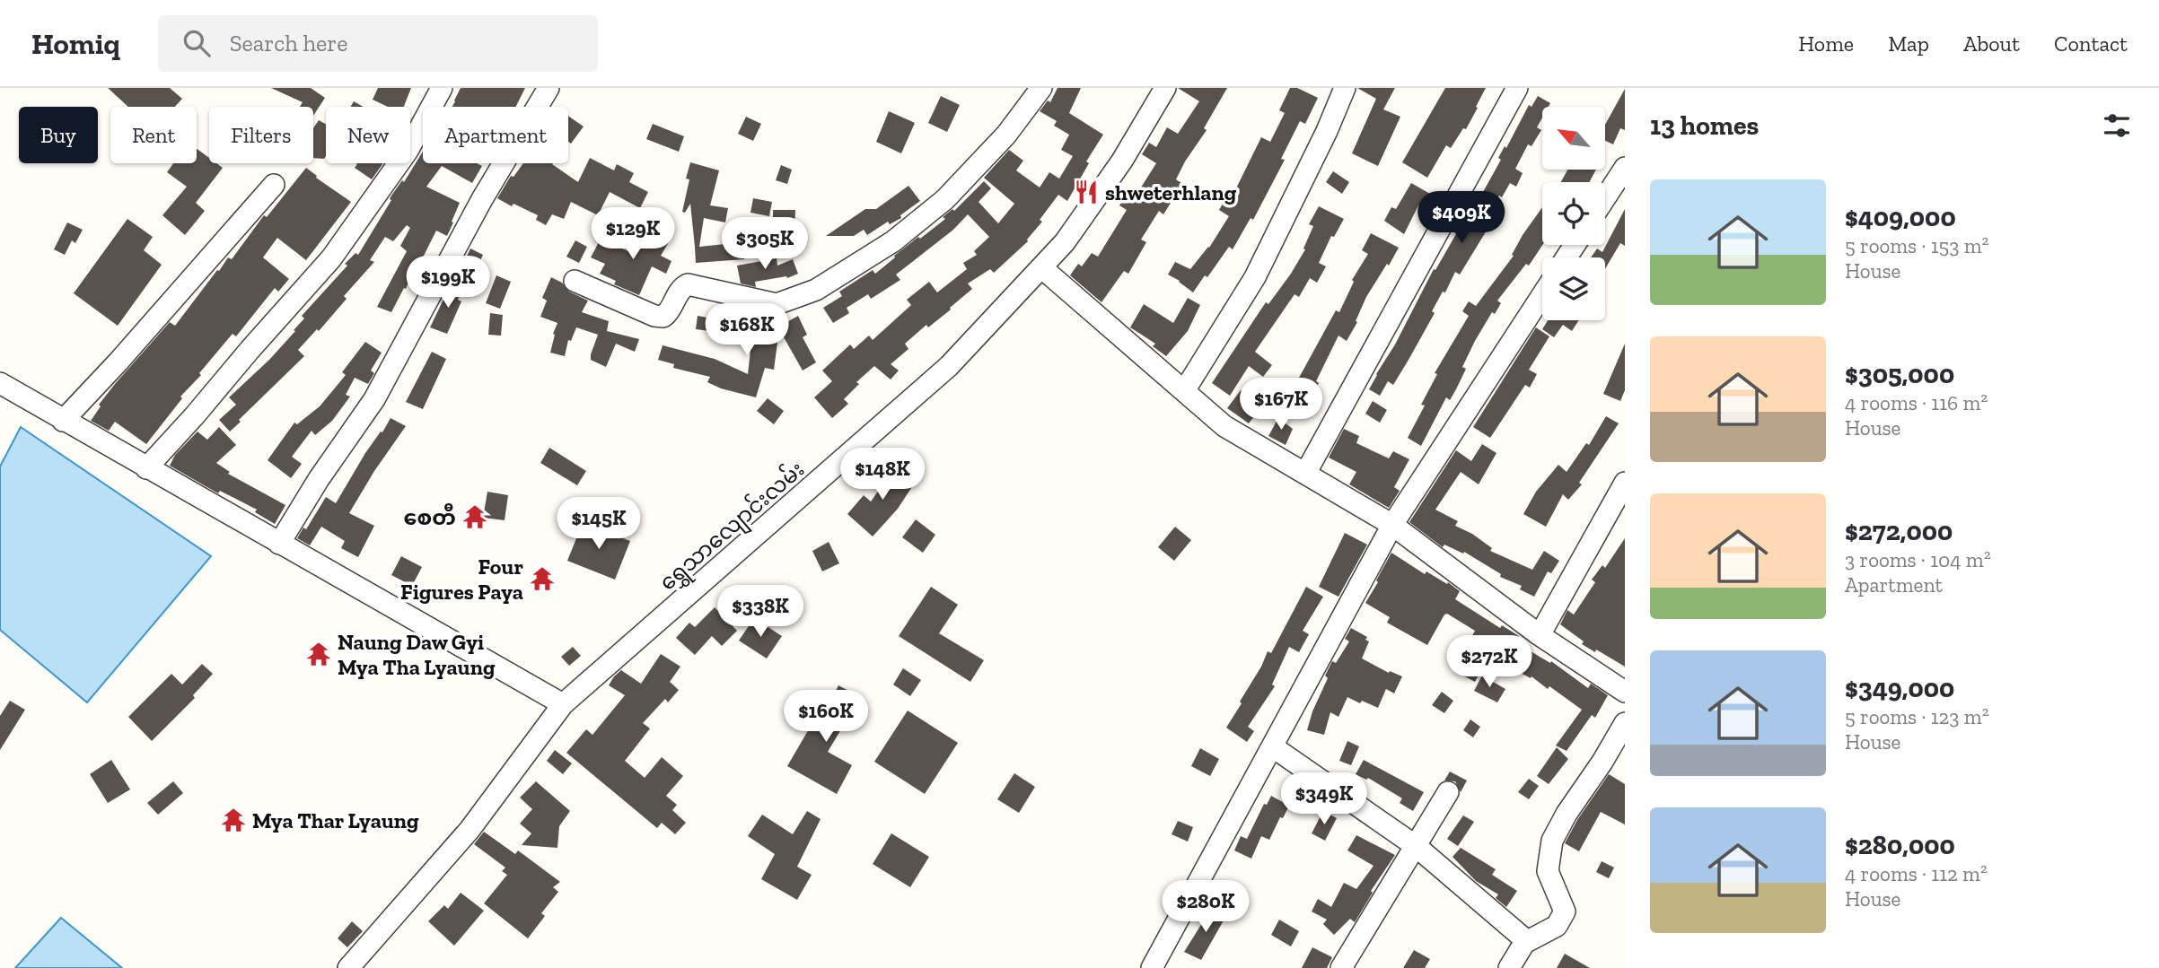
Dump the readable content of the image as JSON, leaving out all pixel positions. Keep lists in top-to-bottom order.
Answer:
{
  "streets": {
    "street": ["ရွှေသာလျောင်းလမ်း"]
  },
  "places": {
    "restaurant": ["shweterhlang"],
    "temple": [
      "စေတီ",
      "Four Figures Paya",
      "Naung Daw Gyi Mya Tha Lyaung",
      "Mya Thar Lyaung"
    ]
  },
  "north": "top left",
  "page": {
    "header": "Homiq",
    "search": "Search here",
    "nav": [
      "Home",
      "Map",
      "About",
      "Contact"
    ],
    "heading": "13 homes",
    "chip": [
      "Buy",
      "Rent",
      "Filters",
      "New",
      "Apartment"
    ],
    "list": [
      {
        "name": "$409,000",
        "note": "5 rooms · 153 m² · House"
      },
      {
        "name": "$305,000",
        "note": "4 rooms · 116 m² · House"
      },
      {
        "name": "$272,000",
        "note": "3 rooms · 104 m² · Apartment"
      },
      {
        "name": "$349,000",
        "note": "5 rooms · 123 m² · House"
      },
      {
        "name": "$280,000",
        "note": "4 rooms · 112 m² · House"
      }
    ],
    "price": [
      "$409K",
      "$129K",
      "$305K",
      "$199K",
      "$168K",
      "$167K",
      "$148K",
      "$145K",
      "$338K",
      "$272K",
      "$160K",
      "$349K",
      "$280K"
    ]
  }
}
